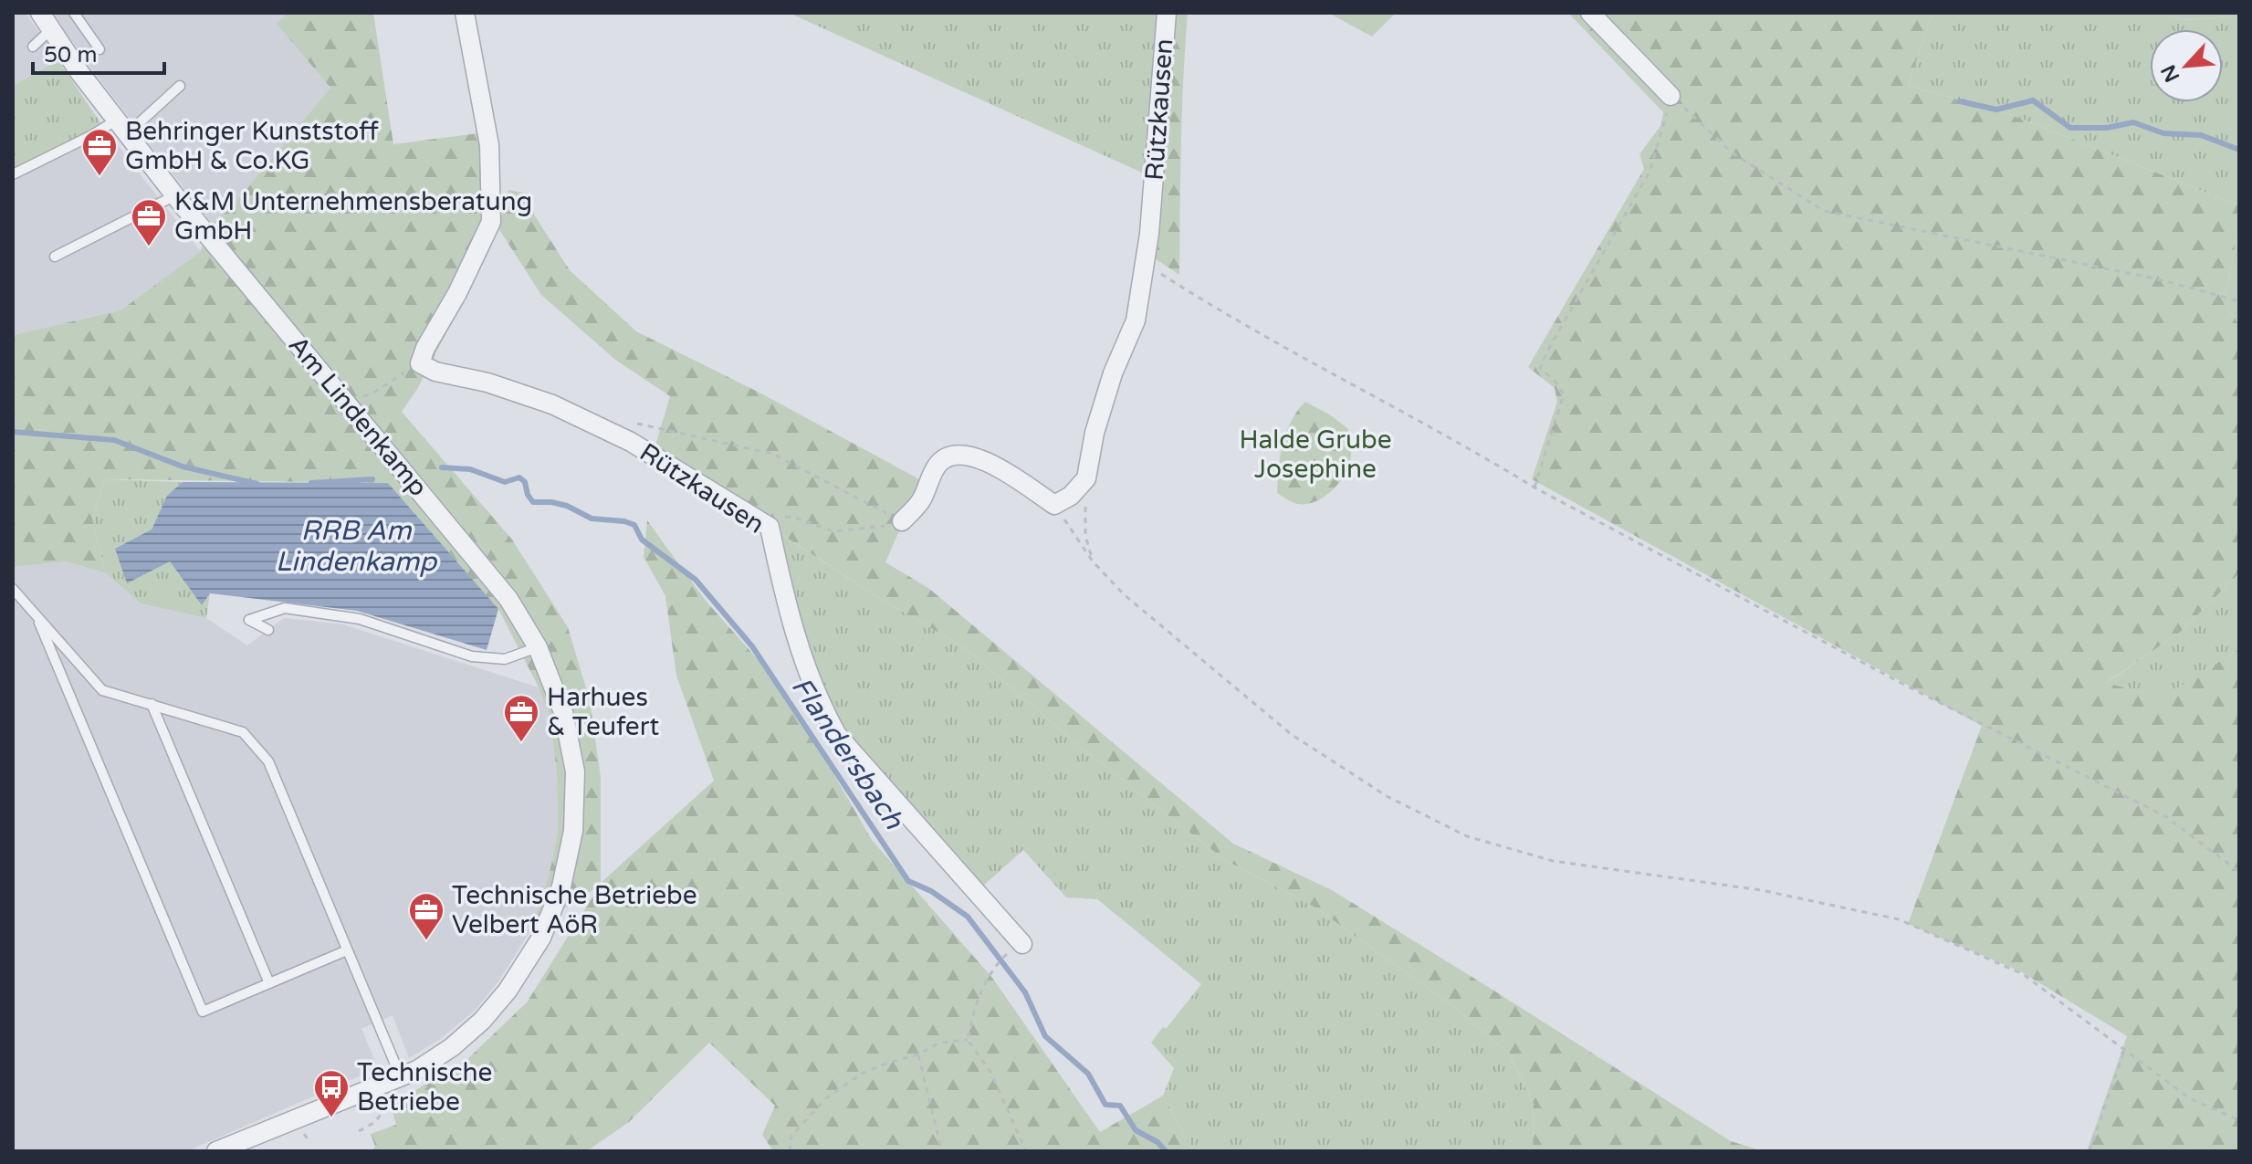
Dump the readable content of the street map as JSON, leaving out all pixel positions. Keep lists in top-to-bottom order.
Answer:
{
  "streets": {
    "street": ["Rützkausen", "Am Lindenkamp"]
  },
  "water": ["RRB Am Lindenkamp", "Flandersbach"],
  "parks": ["Halde Grube Josephine"],
  "places": {
    "office": [
      "Behringer Kunststoff GmbH & Co.KG",
      "K&M Unternehmensberatung GmbH",
      "Harhues & Teufert",
      "Technische Betriebe Velbert AöR"
    ],
    "bus stop": ["Technische Betriebe"]
  },
  "scale_bar": "50 m",
  "north": "bottom left"
}
